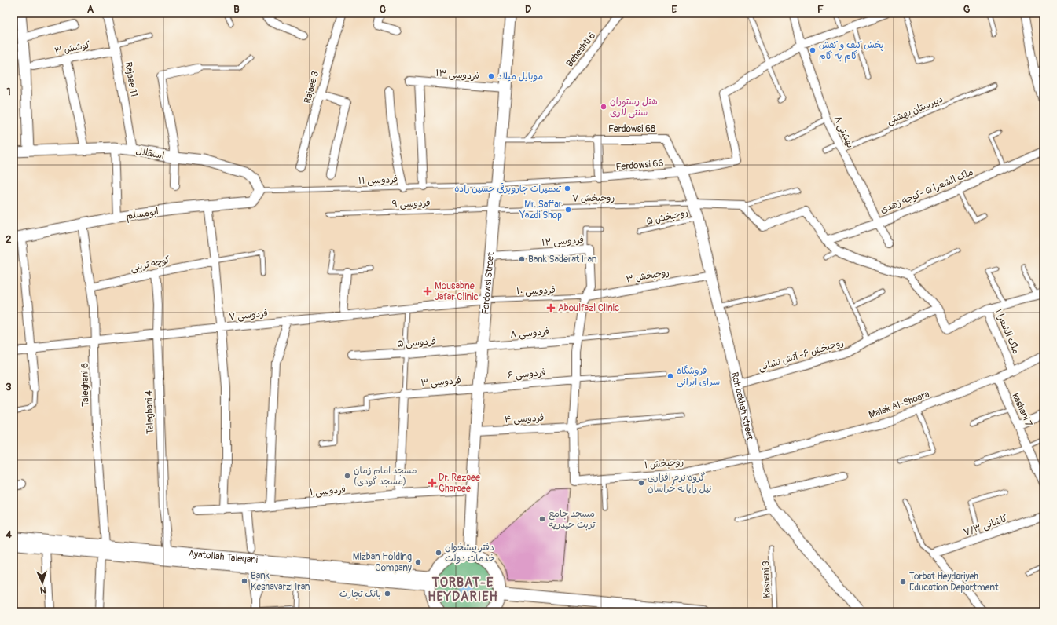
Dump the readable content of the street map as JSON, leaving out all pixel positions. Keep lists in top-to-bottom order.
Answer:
{
  "streets": {
    "main road": ["Ferdowsi Street", "Ayatollah Taleqani"],
    "street": [
      "کوشش ۳",
      "Beheshti 6",
      "فردوسی ۱۳",
      "Rajaee 11",
      "Rajaee 3",
      "Ferdowsi 68",
      "بهشتی ۸",
      "استقلال",
      "Ferdowsi 66",
      "ملک الشعرا ۵ -کوچه زهدی",
      "ابومسلم",
      "فردوسی ۱۲",
      "کوچه تربتی",
      "روحبخش ۳",
      "فردوسی ۷",
      "ملک الشعرا ۱",
      "فردوسی ۸",
      "فردوسی ۵",
      "روحبخش ۶- آتش نشانی",
      "فردوسی ۶",
      "فردوسی ۳",
      "Taleghani 6",
      "Malek Al-Shoara",
      "Roh bakhsh street",
      "kashani 7",
      "Taleghani 4",
      "فردوسی ۴",
      "روحبخش ۱",
      "فردوسی ۱",
      "کاشانی ۷/۳"
    ],
    "lane": [
      "دبیرستان بهشتی",
      "فردوسی ۱۱",
      "روحبخش ۷",
      "فردوسی ۹",
      "روحبخش ۵",
      "فردوسی ۱۰",
      "Kashani 3"
    ]
  },
  "crossings": [
    ["کوشش ۳", "Rajaee 11"],
    ["فردوسی ۱۳", "Ferdowsi Street"],
    ["Rajaee 11", "استقلال"],
    ["دبیرستان بهشتی", "بهشتی ۸"],
    ["Ferdowsi 68", "Ferdowsi 66"],
    ["Ferdowsi 68", "Roh bakhsh street"],
    ["بهشتی ۸", "ملک الشعرا ۵ -کوچه زهدی"],
    ["استقلال", "فردوسی ۱۱"],
    ["استقلال", "ابومسلم"],
    ["Ferdowsi 66", "فردوسی ۱۱"],
    ["Ferdowsi 66", "Roh bakhsh street"],
    ["فردوسی ۱۱", "ابومسلم"],
    ["فردوسی ۱۱", "Ferdowsi Street"],
    ["روحبخش ۷", "فردوسی ۹"],
    ["روحبخش ۷", "Ferdowsi Street"],
    ["روحبخش ۷", "Roh bakhsh street"],
    ["فردوسی ۹", "Ferdowsi Street"],
    ["ابومسلم", "Taleghani 6"],
    ["روحبخش ۵", "Roh bakhsh street"],
    ["فردوسی ۱۲", "روحبخش ۳"],
    ["فردوسی ۱۲", "Ferdowsi Street"],
    ["فردوسی ۱۲", "فردوسی ۱۰"],
    ["کوچه تربتی", "Taleghani 6"],
    ["کوچه تربتی", "Taleghani 4"],
    ["روحبخش ۳", "فردوسی ۱۰"],
    ["روحبخش ۳", "Roh bakhsh street"],
    ["Ferdowsi Street", "فردوسی ۱۰"],
    ["Ferdowsi Street", "فردوسی ۷"],
    ["Ferdowsi Street", "فردوسی ۸"],
    ["Ferdowsi Street", "فردوسی ۵"],
    ["Ferdowsi Street", "فردوسی ۶"],
    ["Ferdowsi Street", "فردوسی ۳"],
    ["Ferdowsi Street", "فردوسی ۴"],
    ["Ferdowsi Street", "فردوسی ۱"],
    ["فردوسی ۱۰", "فردوسی ۷"],
    ["فردوسی ۷", "Taleghani 6"],
    ["فردوسی ۷", "Taleghani 4"],
    ["ملک الشعرا ۱", "روحبخش ۶- آتش نشانی"],
    ["ملک الشعرا ۱", "Malek Al-Shoara"],
    ["فردوسی ۸", "فردوسی ۵"],
    ["روحبخش ۶- آتش نشانی", "Roh bakhsh street"],
    ["فردوسی ۶", "فردوسی ۳"],
    ["Taleghani 6", "Ayatollah Taleqani"],
    ["Malek Al-Shoara", "Roh bakhsh street"],
    ["Malek Al-Shoara", "kashani 7"],
    ["Malek Al-Shoara", "روحبخش ۱"],
    ["Roh bakhsh street", "روحبخش ۱"],
    ["Taleghani 4", "Ayatollah Taleqani"],
    ["فردوسی ۴", "روحبخش ۱"]
  ],
  "districts": ["TORBAT-E HEYDARIEH"],
  "places": {
    "other": [
      "پخش کیف و کفش گام به گام",
      "موبایل میلاد",
      "هتل رستوران سنتی لاری",
      "تعمیرات جاروبرقی حسین زاده",
      "Mr. Saffar Yazdi Shop",
      "Bank Saderat Iran",
      "فروشگاه سرای ایرانی",
      "مسجد امام زمان (مسجد گودی)",
      "گروه نرم افزاری نیل رایانه خراسان",
      "مسجد جامع تربت حیدریه",
      "دفتر پیشخوان خدمات دولت",
      "Mizban Holding Company",
      "Bank Keshavarzi Iran",
      "Torbat Heydariyeh Education Department",
      "بانک تجارت"
    ],
    "health": ["Mousabne Jafar Clinic", "Aboulfazl Clinic", "Dr. Rezaee Gharaee"]
  },
  "north": "bottom",
  "grid": {
    "columns": [
      "A",
      "B",
      "C",
      "D",
      "E",
      "F",
      "G"
    ],
    "rows": [
      "1",
      "2",
      "3",
      "4"
    ]
  }
}
